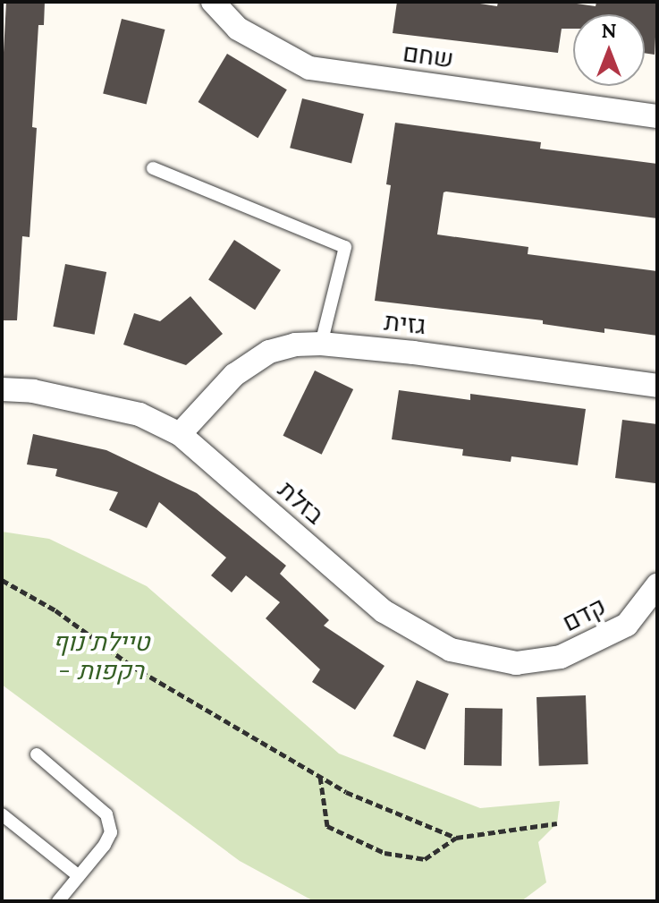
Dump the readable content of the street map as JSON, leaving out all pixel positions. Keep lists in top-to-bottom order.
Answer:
{
  "streets": {
    "street": [
      "שחם",
      "גזית",
      "בזלת",
      "קדם"
    ]
  },
  "crossings": [
    ["גזית", "בזלת"],
    ["בזלת", "קדם"]
  ],
  "parks": ["טיילת נוף - רקפות"],
  "north": "top"
}
